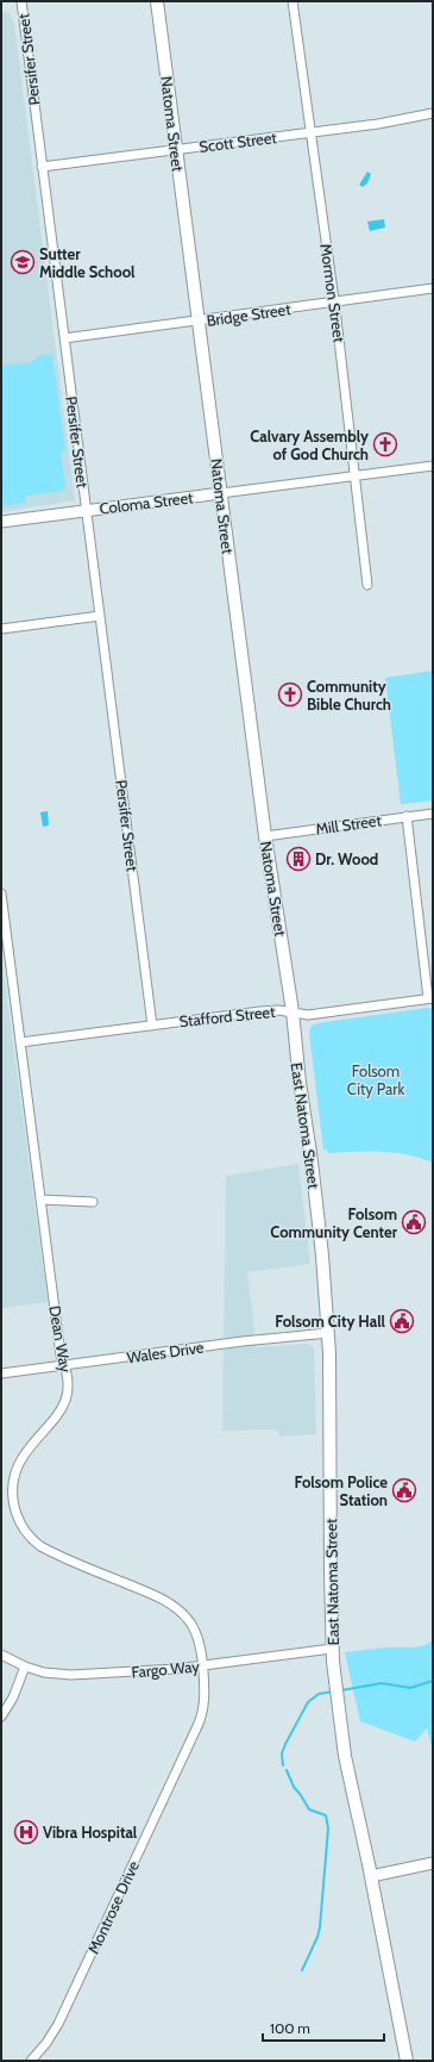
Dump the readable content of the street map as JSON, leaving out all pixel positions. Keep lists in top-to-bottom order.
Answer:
{
  "streets": {
    "main road": ["Natoma Street", "East Natoma Street"],
    "street": [
      "Persifer Street",
      "Scott Street",
      "Mormon Street",
      "Bridge Street",
      "Coloma Street",
      "Mill Street",
      "Stafford Street",
      "Dean Way",
      "Wales Drive",
      "Fargo Way",
      "Montrose Drive"
    ]
  },
  "crossings": [
    ["Persifer Street", "Scott Street"],
    ["Persifer Street", "Bridge Street"],
    ["Persifer Street", "Coloma Street"],
    ["Persifer Street", "Stafford Street"],
    ["Natoma Street", "Scott Street"],
    ["Natoma Street", "Bridge Street"],
    ["Natoma Street", "Coloma Street"],
    ["Natoma Street", "Mill Street"],
    ["Natoma Street", "Stafford Street"],
    ["Natoma Street", "East Natoma Street"],
    ["Scott Street", "Mormon Street"],
    ["Mormon Street", "Bridge Street"],
    ["Mormon Street", "Coloma Street"],
    ["Stafford Street", "East Natoma Street"],
    ["Stafford Street", "Dean Way"],
    ["East Natoma Street", "Wales Drive"],
    ["East Natoma Street", "Fargo Way"],
    ["Dean Way", "Wales Drive"],
    ["Dean Way", "Fargo Way"],
    ["Dean Way", "Montrose Drive"],
    ["Fargo Way", "Montrose Drive"]
  ],
  "parks": ["Folsom City Park"],
  "places": {
    "school or university": ["Sutter Middle School"],
    "church": ["Calvary Assembly of God Church", "Community Bible Church"],
    "building": ["Dr. Wood"],
    "public building": ["Folsom Community Center", "Folsom City Hall", "Folsom Police Station"],
    "hospital": ["Vibra Hospital"]
  },
  "scale_bar": "100 m"
}
